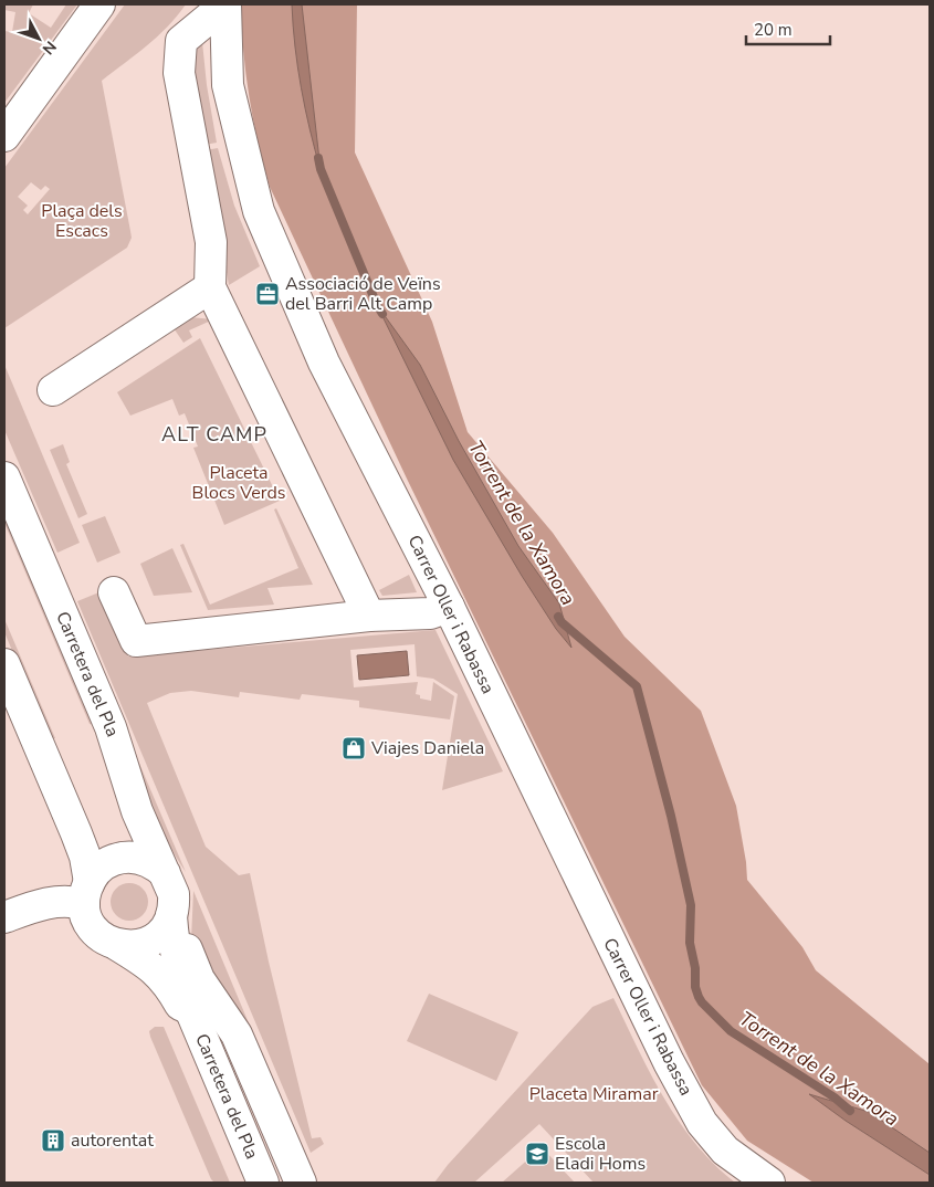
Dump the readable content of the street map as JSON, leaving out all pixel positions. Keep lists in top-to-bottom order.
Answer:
{
  "streets": {
    "street": ["Carrer Oller i Rabassa", "Carretera del Pla"]
  },
  "districts": ["ALT CAMP"],
  "water": ["Torrent de la Xamora"],
  "parks": ["Plaça dels Escacs", "Placeta Blocs Verds", "Placeta Miramar"],
  "places": {
    "office": ["Associació de Veïns del Barri Alt Camp"],
    "shop": ["Viajes Daniela"],
    "building": ["autorentat"],
    "school or university": ["Escola Eladi Homs"]
  },
  "scale_bar": "20 m",
  "north": "bottom right"
}
